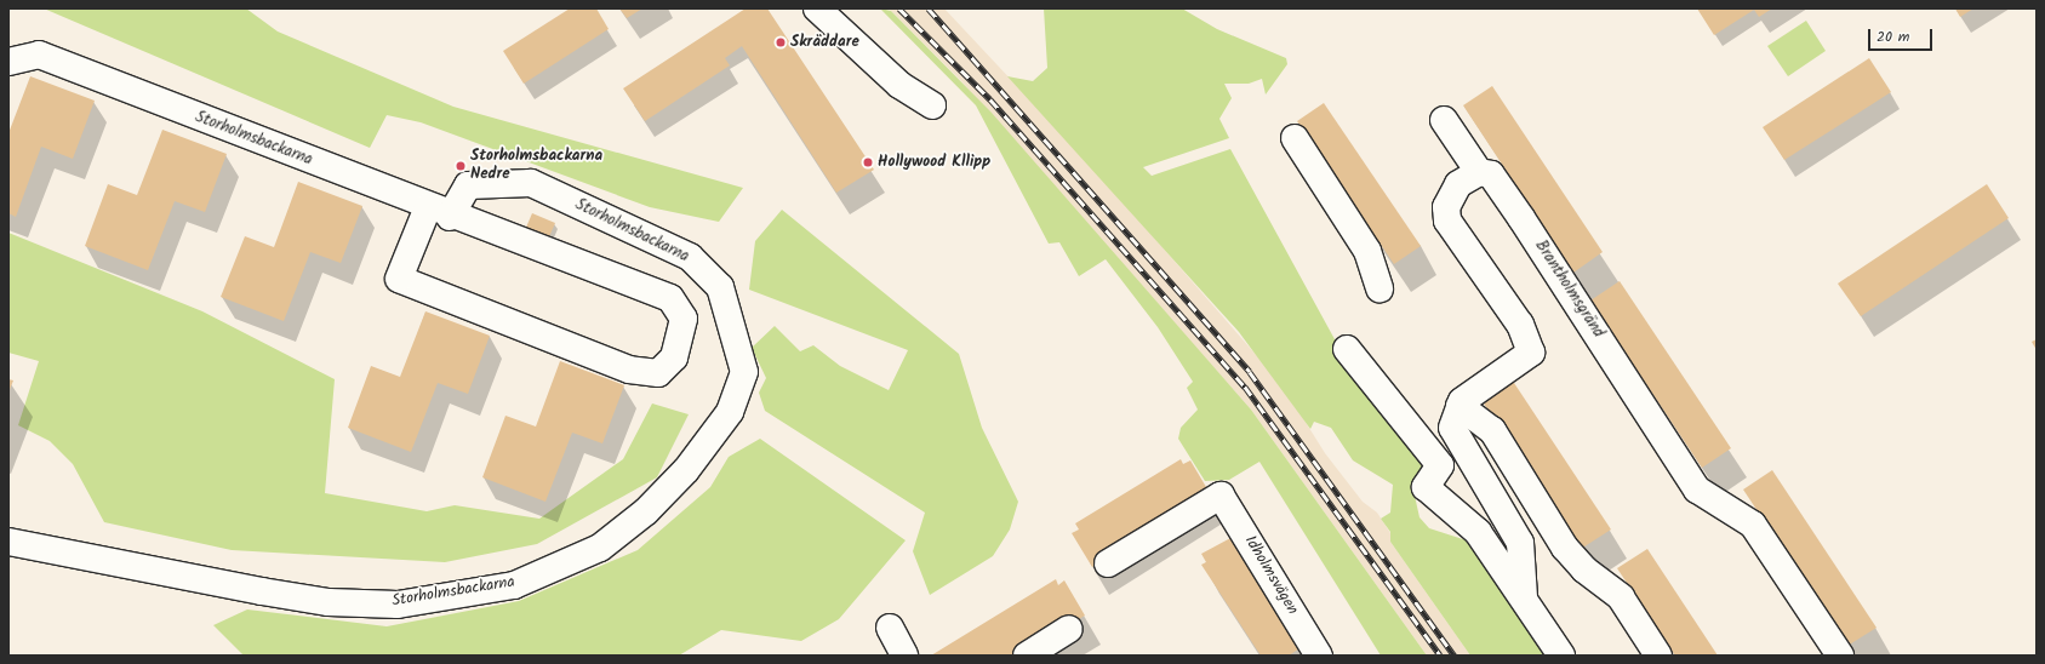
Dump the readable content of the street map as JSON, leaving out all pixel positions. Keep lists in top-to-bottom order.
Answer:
{
  "streets": {
    "street": ["Storholmsbackarna", "Brantholmsgränd", "Idholmsvägen"]
  },
  "places": ["Skräddare", "Hollywood Kllipp", "Storholmsbackarna Nedre"],
  "scale_bar": "20 m"
}
